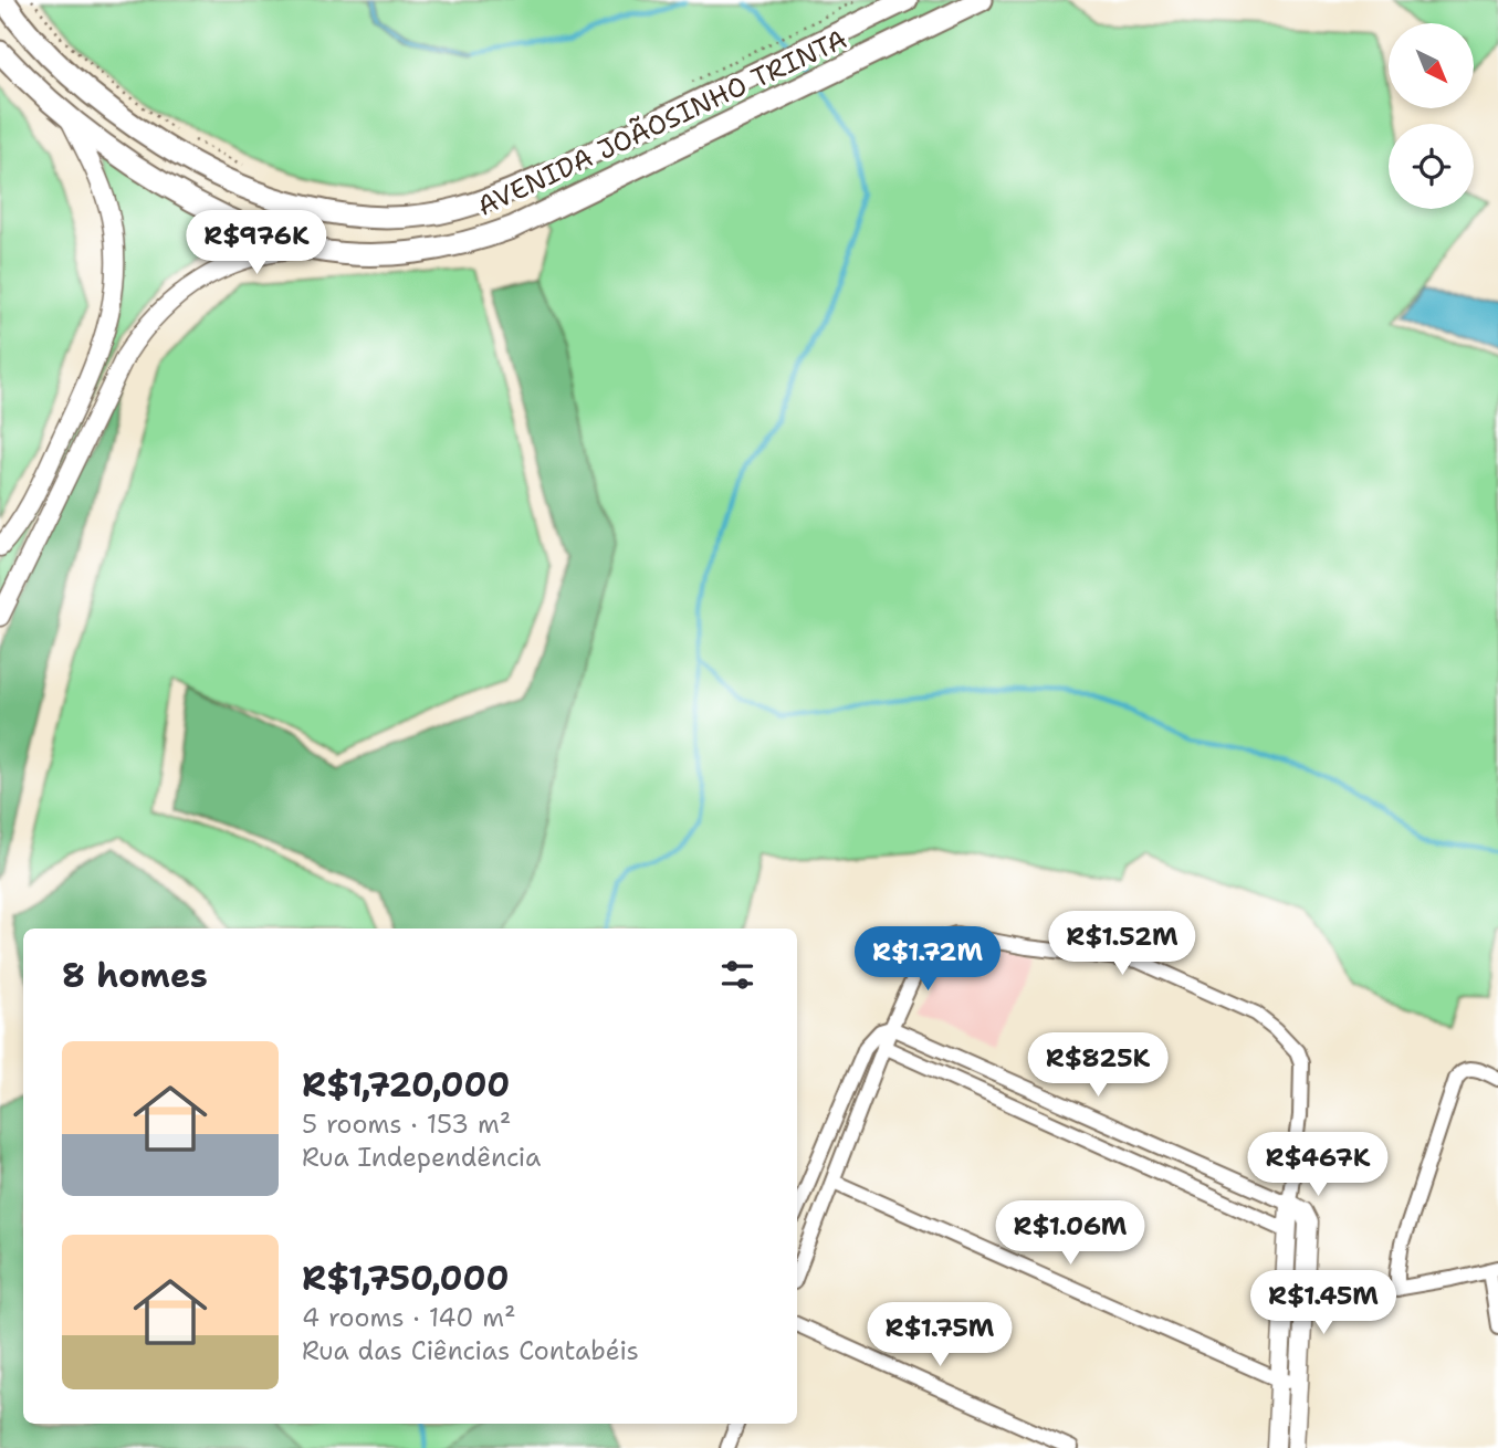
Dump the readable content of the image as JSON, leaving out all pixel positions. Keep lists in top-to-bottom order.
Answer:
{
  "streets": {
    "main road": ["AVENIDA JOÃOSINHO TRINTA"]
  },
  "north": "bottom right",
  "page": {
    "price": [
      "R$976K",
      "R$1.52M",
      "R$1.72M",
      "R$825K",
      "R$467K",
      "R$1.06M",
      "R$1.45M",
      "R$1.75M"
    ],
    "heading": "8 homes",
    "list": [
      {
        "name": "R$1,720,000",
        "note": "5 rooms · 153 m² · Rua Independência"
      },
      {
        "name": "R$1,750,000",
        "note": "4 rooms · 140 m² · Rua das Ciências Contabéis"
      }
    ]
  }
}
